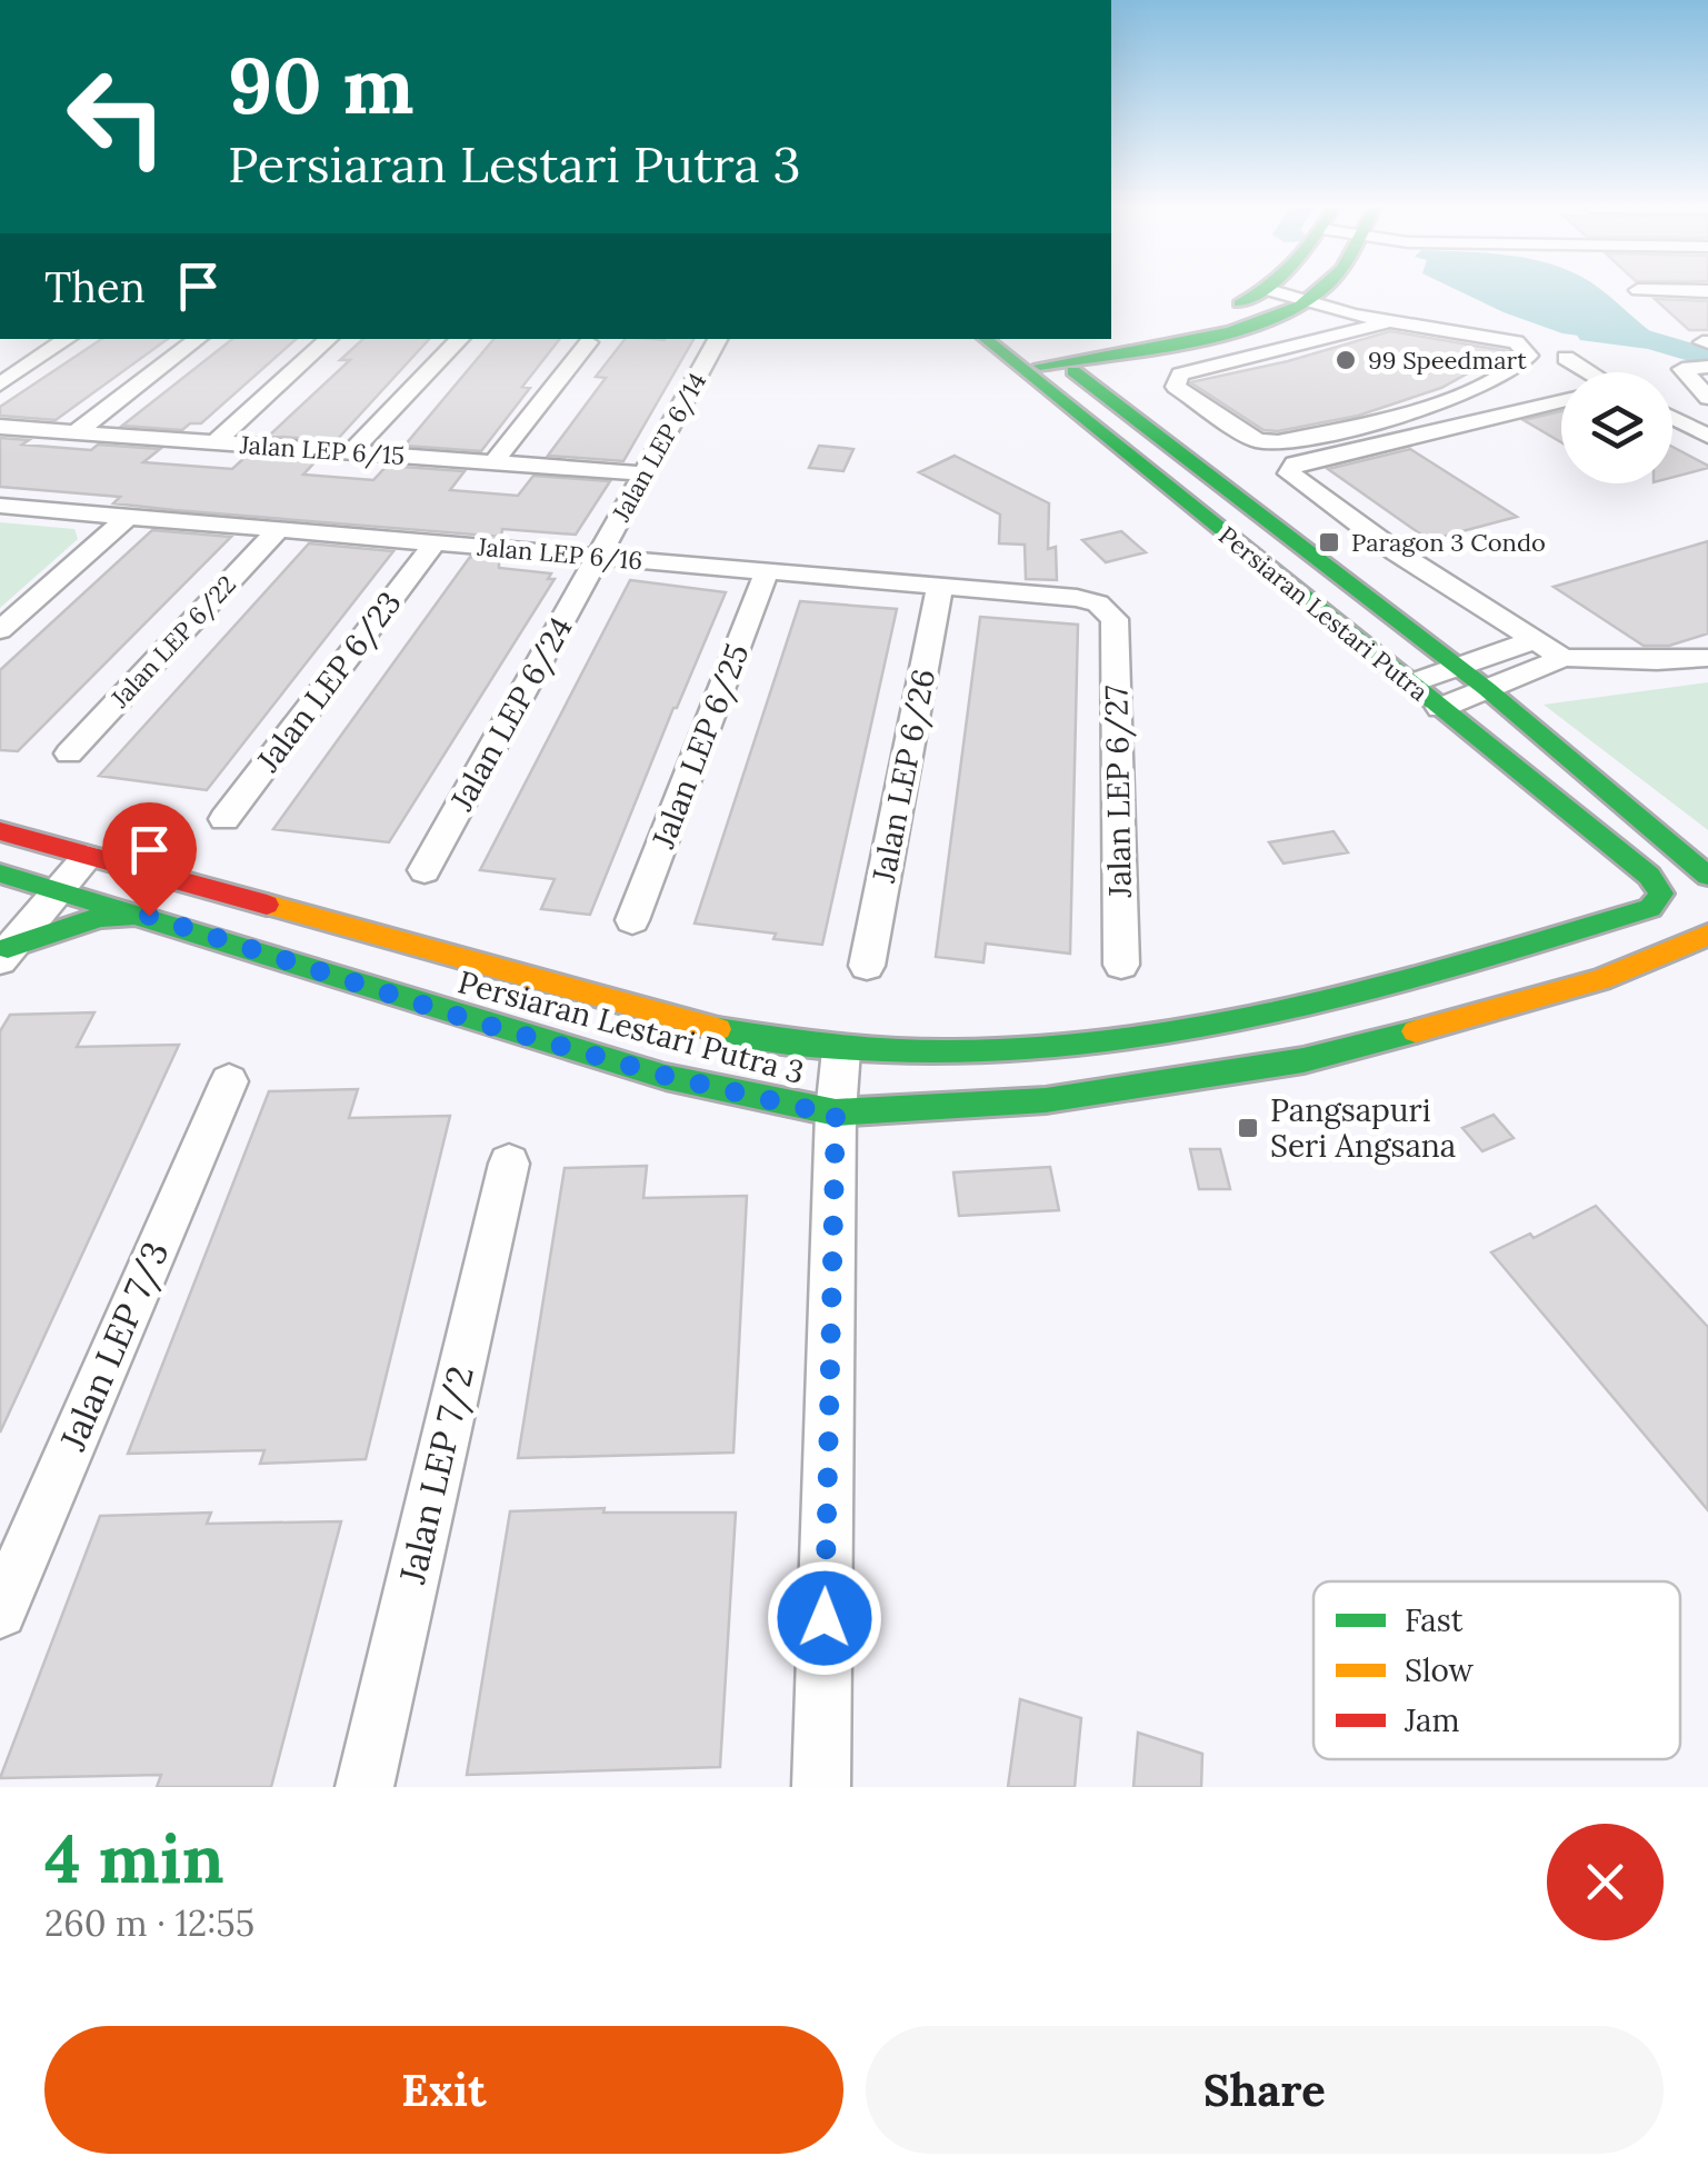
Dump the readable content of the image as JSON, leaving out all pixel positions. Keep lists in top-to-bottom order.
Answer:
{
  "streets": {
    "street": [
      "Jalan LEP 6/14",
      "Jalan LEP 6/15",
      "Jalan LEP 6/16",
      "Persiaran Lestari Putra",
      "Jalan LEP 6/22",
      "Jalan LEP 6/23",
      "Jalan LEP 6/24",
      "Jalan LEP 6/25",
      "Jalan LEP 6/26",
      "Jalan LEP 6/27",
      "Persiaran Lestari Putra 3",
      "Jalan LEP 7/3",
      "Jalan LEP 7/2"
    ]
  },
  "crossings": [
    ["Jalan LEP 6/14", "Jalan LEP 6/15"],
    ["Jalan LEP 6/14", "Jalan LEP 6/16"],
    ["Jalan LEP 6/14", "Jalan LEP 6/24"],
    ["Jalan LEP 6/16", "Jalan LEP 6/22"],
    ["Jalan LEP 6/16", "Jalan LEP 6/23"],
    ["Jalan LEP 6/16", "Jalan LEP 6/24"],
    ["Jalan LEP 6/16", "Jalan LEP 6/25"],
    ["Jalan LEP 6/16", "Jalan LEP 6/26"],
    ["Jalan LEP 6/16", "Jalan LEP 6/27"],
    ["Persiaran Lestari Putra", "Persiaran Lestari Putra 3"]
  ],
  "places": {
    "other": ["99 Speedmart"],
    "transit": ["Paragon 3 Condo", "Pangsapuri Seri Angsana"]
  },
  "legend": ["Fast", "Slow", "Jam"],
  "page": {
    "turn": ["90 m", "Persiaran Lestari Putra 3"],
    "then": "Then",
    "heading": ["4 min", "260 m · 12:55"],
    "buttons": ["Exit", "Share"]
  }
}
